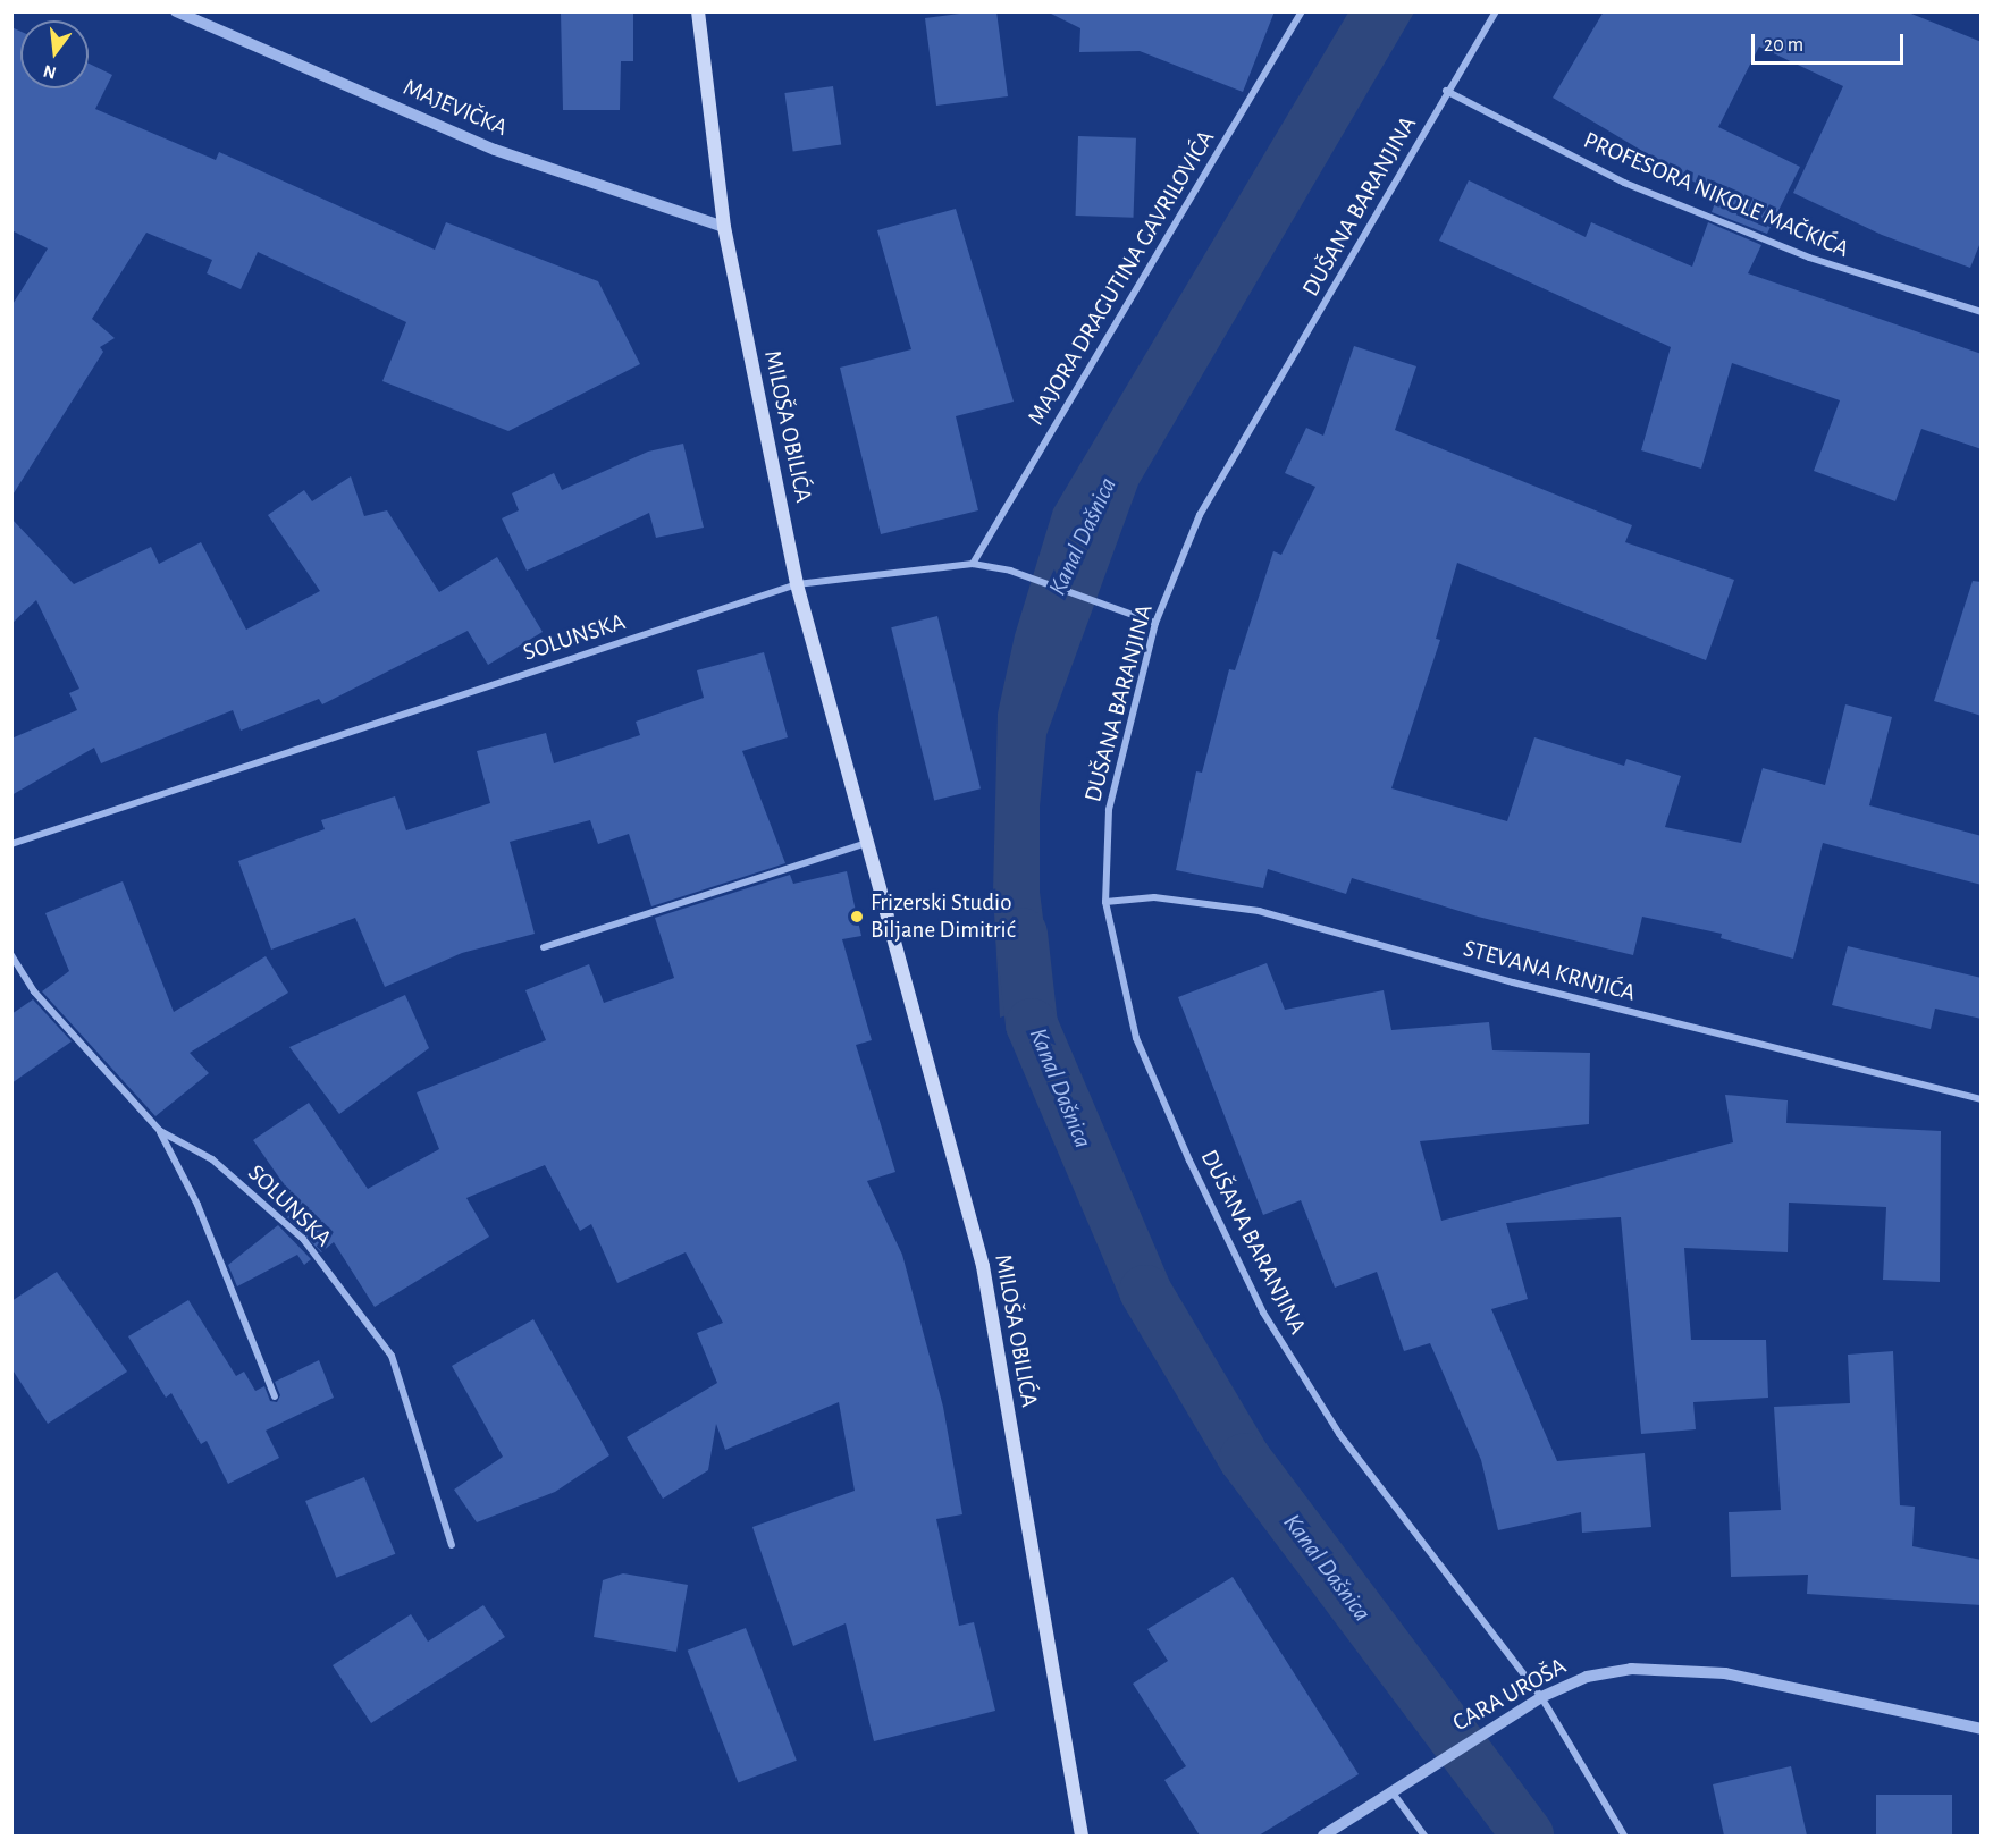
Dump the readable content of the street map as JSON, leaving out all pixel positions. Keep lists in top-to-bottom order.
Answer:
{
  "streets": {
    "main road": ["MILOŠA OBILIĆA"],
    "street": [
      "MAJEVIČKA",
      "PROFESORA NIKOLE MAČKIĆA",
      "DUŠANA BARANJINA",
      "MAJORA DRAGUTINA GAVRILOVIĆA",
      "SOLUNSKA",
      "STEVANA KRNJIĆA",
      "CARA UROŠA"
    ]
  },
  "crossings": [
    ["MAJEVIČKA", "MILOŠA OBILIĆA"],
    ["PROFESORA NIKOLE MAČKIĆA", "DUŠANA BARANJINA"],
    ["DUŠANA BARANJINA", "SOLUNSKA"],
    ["DUŠANA BARANJINA", "STEVANA KRNJIĆA"],
    ["DUŠANA BARANJINA", "CARA UROŠA"],
    ["MAJORA DRAGUTINA GAVRILOVIĆA", "SOLUNSKA"],
    ["MILOŠA OBILIĆA", "SOLUNSKA"]
  ],
  "water": ["Kanal Dašnica"],
  "places": ["Frizerski Studio Biljane Dimitrić"],
  "scale_bar": "20 m",
  "north": "bottom"
}
